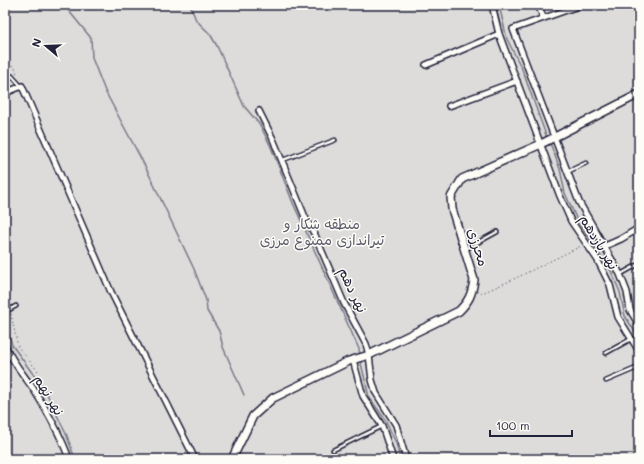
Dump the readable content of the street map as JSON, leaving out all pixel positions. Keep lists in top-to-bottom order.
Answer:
{
  "streets": {
    "street": [
      "نهر یازدهم",
      "محرزی",
      "نهر دهم",
      "نهر نهم"
    ]
  },
  "crossings": [
    ["نهر یازدهم", "محرزی"]
  ],
  "parks": ["منطقه شکار و تیراندازی ممنوع مرزی"],
  "scale_bar": "100 m",
  "north": "left"
}
